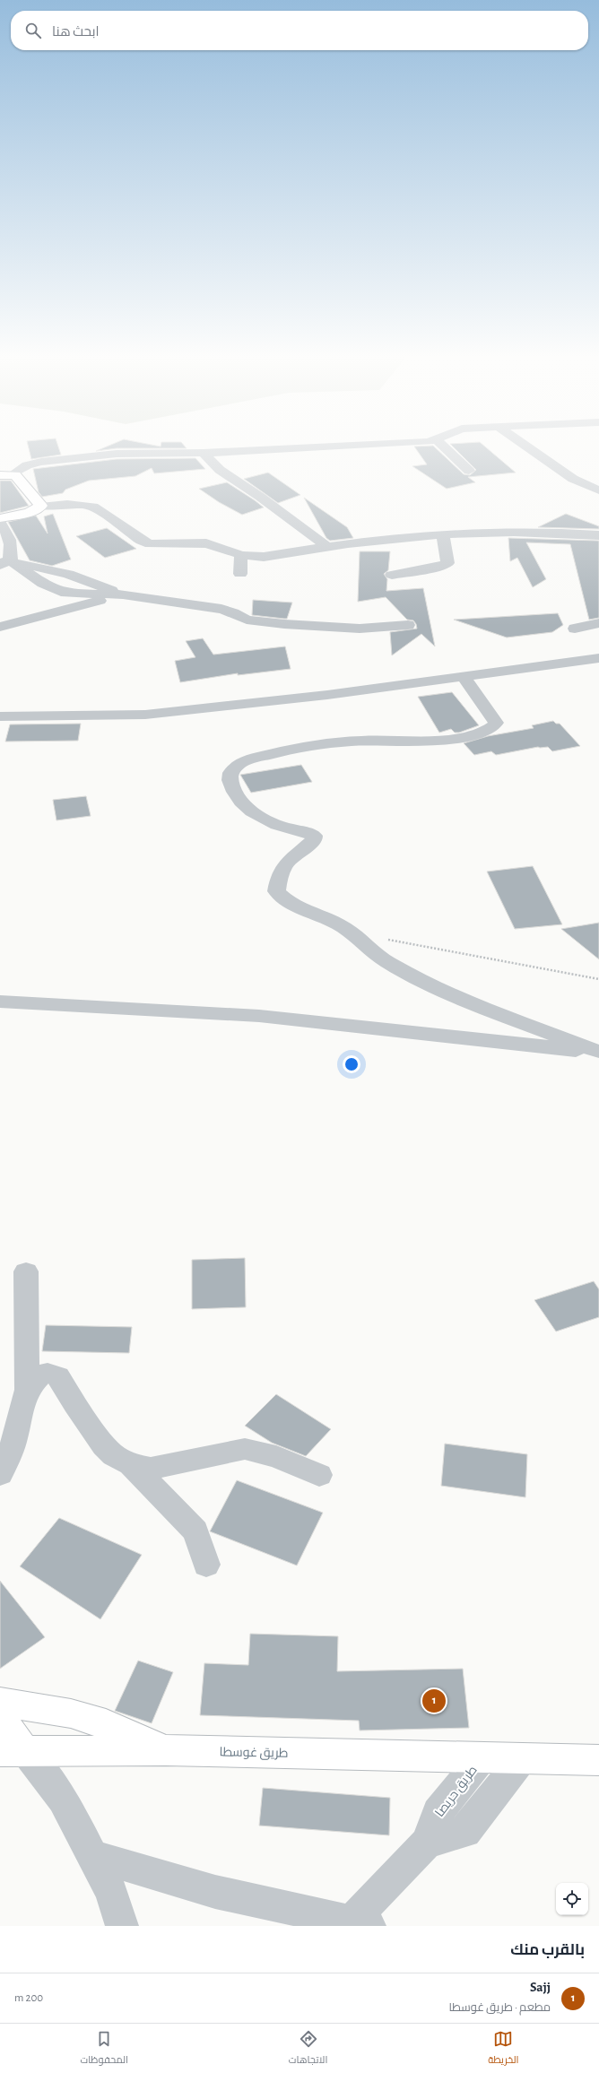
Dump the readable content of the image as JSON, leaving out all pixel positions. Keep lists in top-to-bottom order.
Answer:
{
  "streets": {
    "main road": ["طريق غوسطا", "طريق حريصا"]
  },
  "crossings": [
    ["طريق غوسطا", "طريق حريصا"]
  ],
  "page": {
    "search": "ابحث هنا",
    "pins": "1",
    "heading": "بالقرب منك",
    "list": [
      {
        "mark": "1",
        "name": "Sajj",
        "note": "مطعم · طريق غوسطا",
        "value": "200 m"
      }
    ],
    "nav": ["الخريطة", "الاتجاهات", "المحفوظات"]
  }
}
